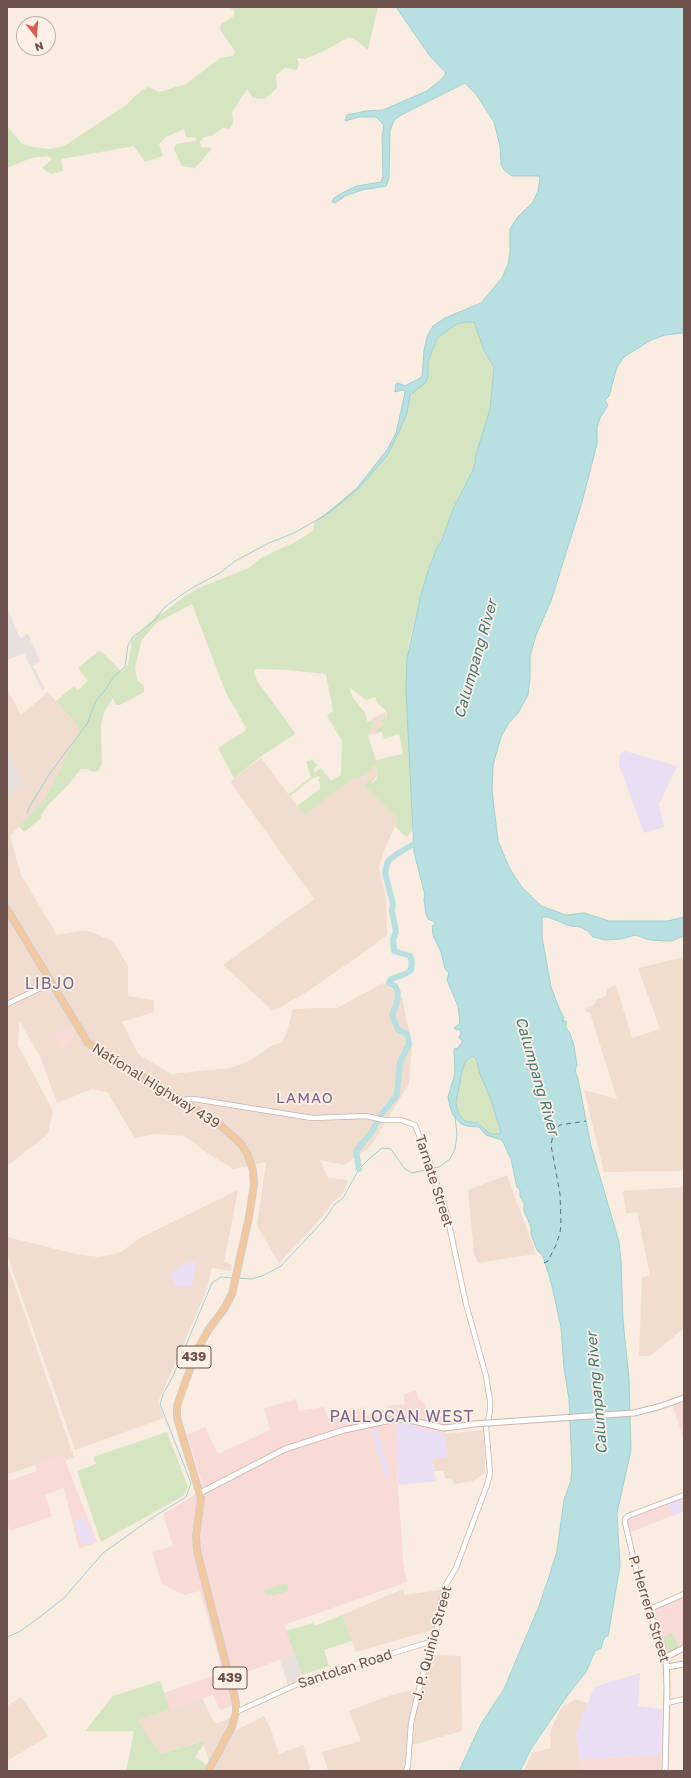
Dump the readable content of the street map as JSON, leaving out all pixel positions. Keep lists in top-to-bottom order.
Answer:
{
  "streets": {
    "main road": ["National Highway 439", "439", "P. Herrera Street"],
    "street": ["Tarnate Street", "J. P. Quinio Street", "Santolan Road"]
  },
  "crossings": [
    ["National Highway 439", "Tarnate Street"],
    ["National Highway 439", "Santolan Road"],
    ["Tarnate Street", "J. P. Quinio Street"],
    ["J. P. Quinio Street", "Santolan Road"]
  ],
  "districts": ["LIBJO", "LAMAO", "PALLOCAN WEST"],
  "water": ["Calumpang River"],
  "north": "bottom"
}
